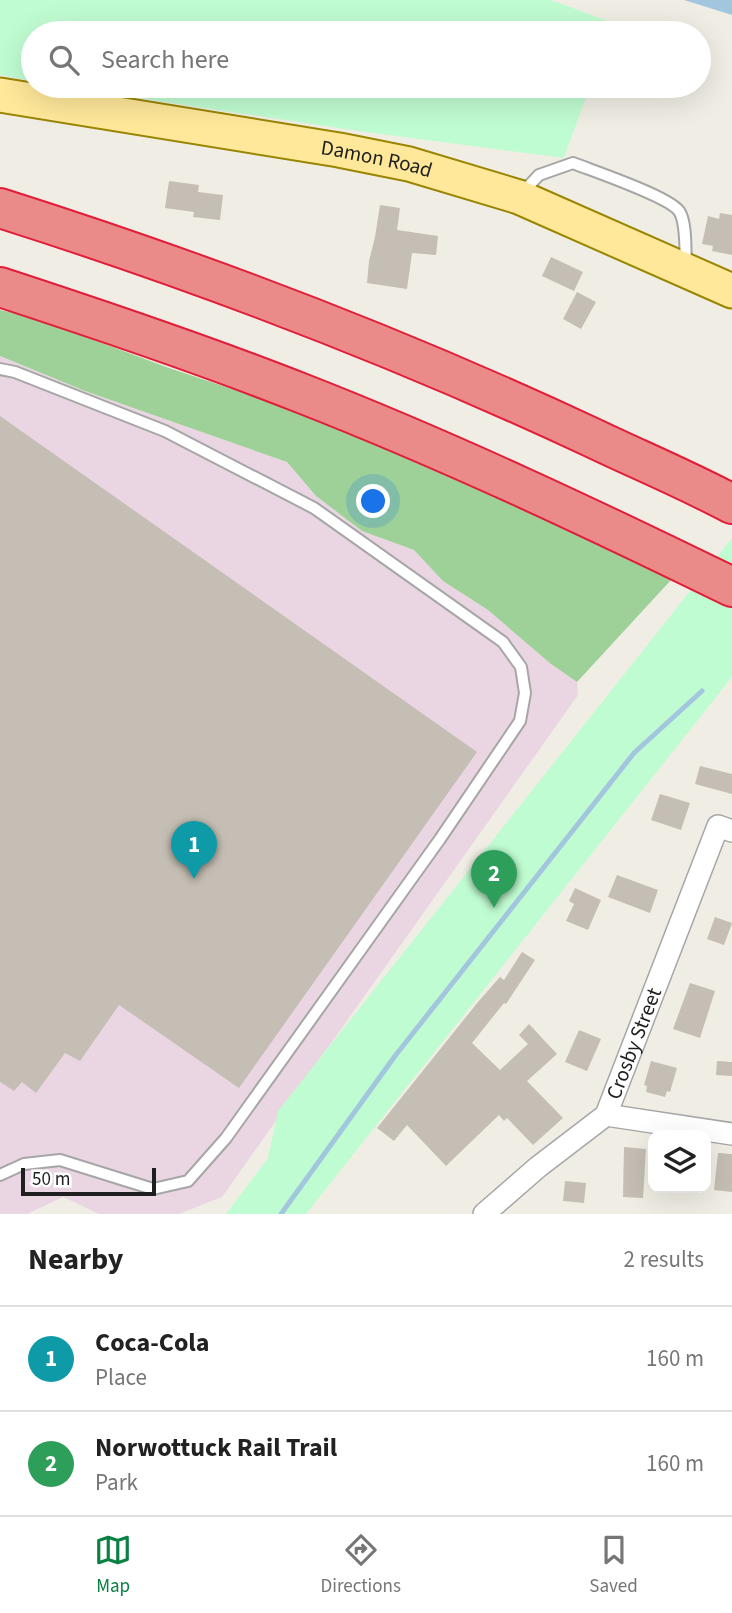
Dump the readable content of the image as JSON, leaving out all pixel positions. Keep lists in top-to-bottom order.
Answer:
{
  "streets": {
    "main road": ["Damon Road"],
    "street": ["Crosby Street"]
  },
  "scale_bar": "50 m",
  "page": {
    "search": "Search here",
    "pins": ["1", "2"],
    "scale": "50 m",
    "heading": ["Nearby", "2 results"],
    "list": [
      {
        "mark": "1",
        "name": "Coca-Cola",
        "note": "Place",
        "value": "160 m"
      },
      {
        "mark": "2",
        "name": "Norwottuck Rail Trail",
        "note": "Park",
        "value": "160 m"
      }
    ],
    "nav": ["Map", "Directions", "Saved"]
  }
}
